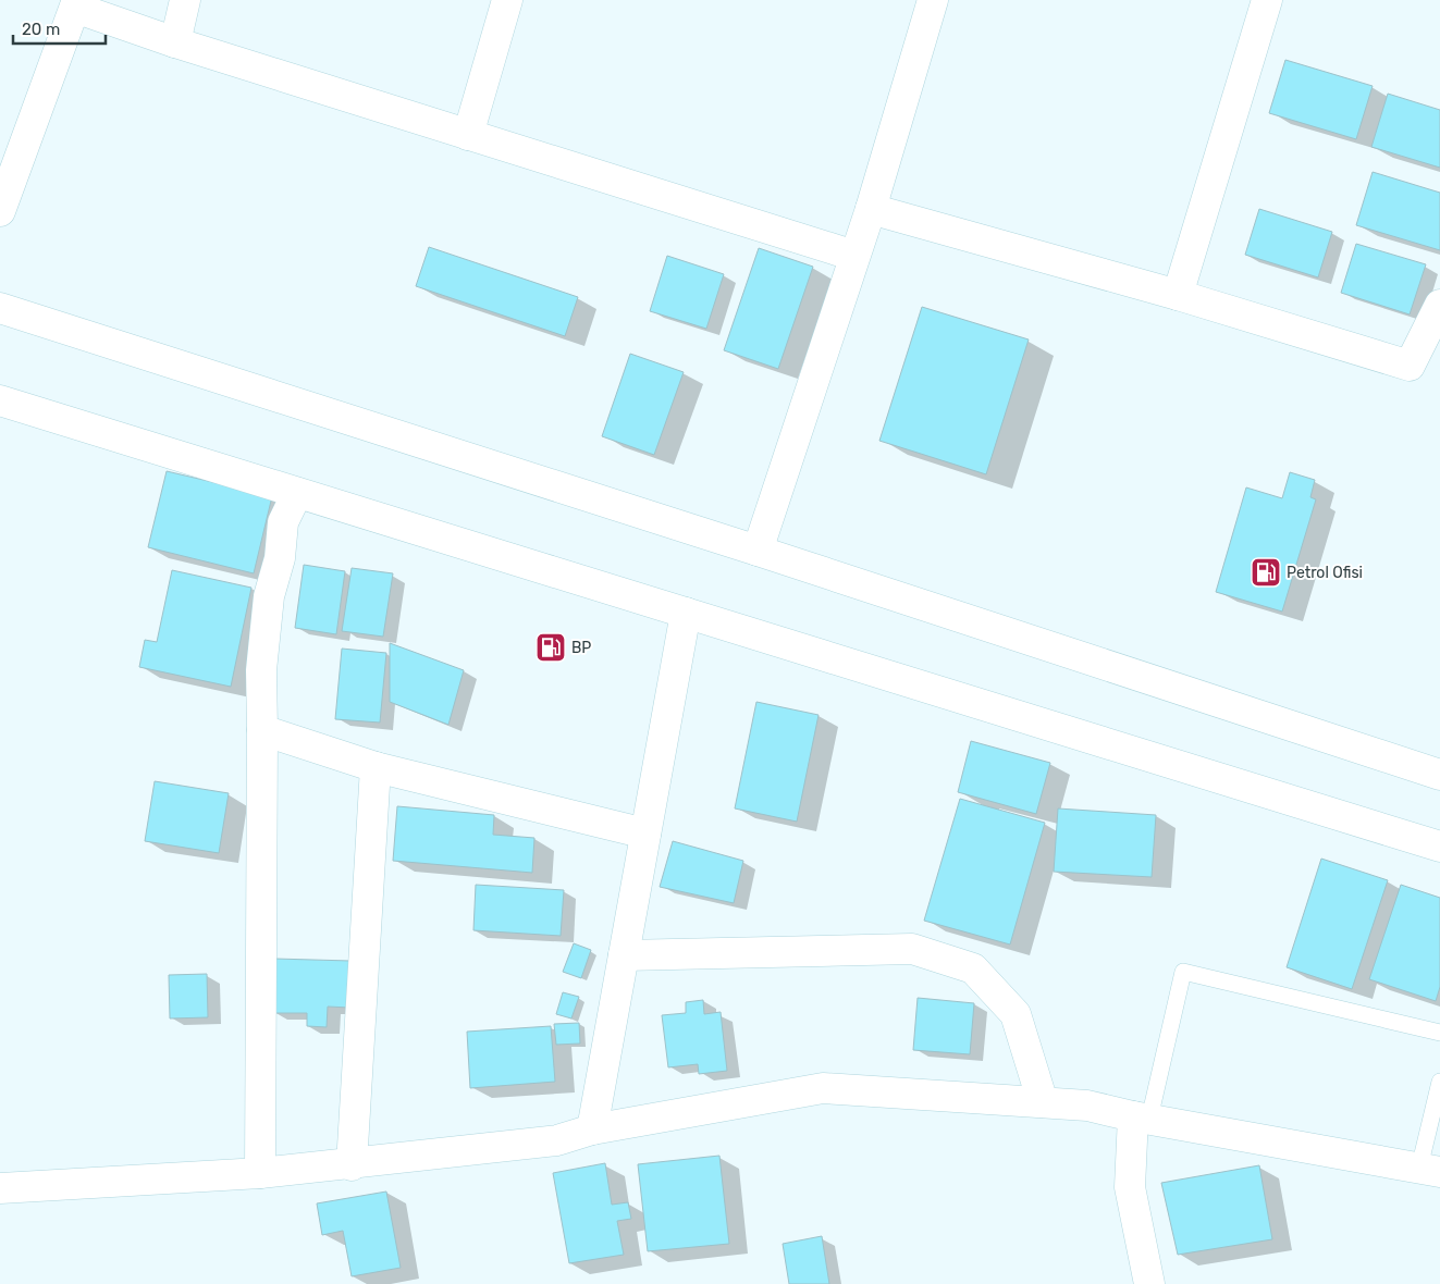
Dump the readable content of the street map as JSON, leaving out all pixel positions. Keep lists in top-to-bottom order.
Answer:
{
  "places": {
    "fuel station": ["Petrol Ofisi", "BP"]
  },
  "scale_bar": "20 m"
}
